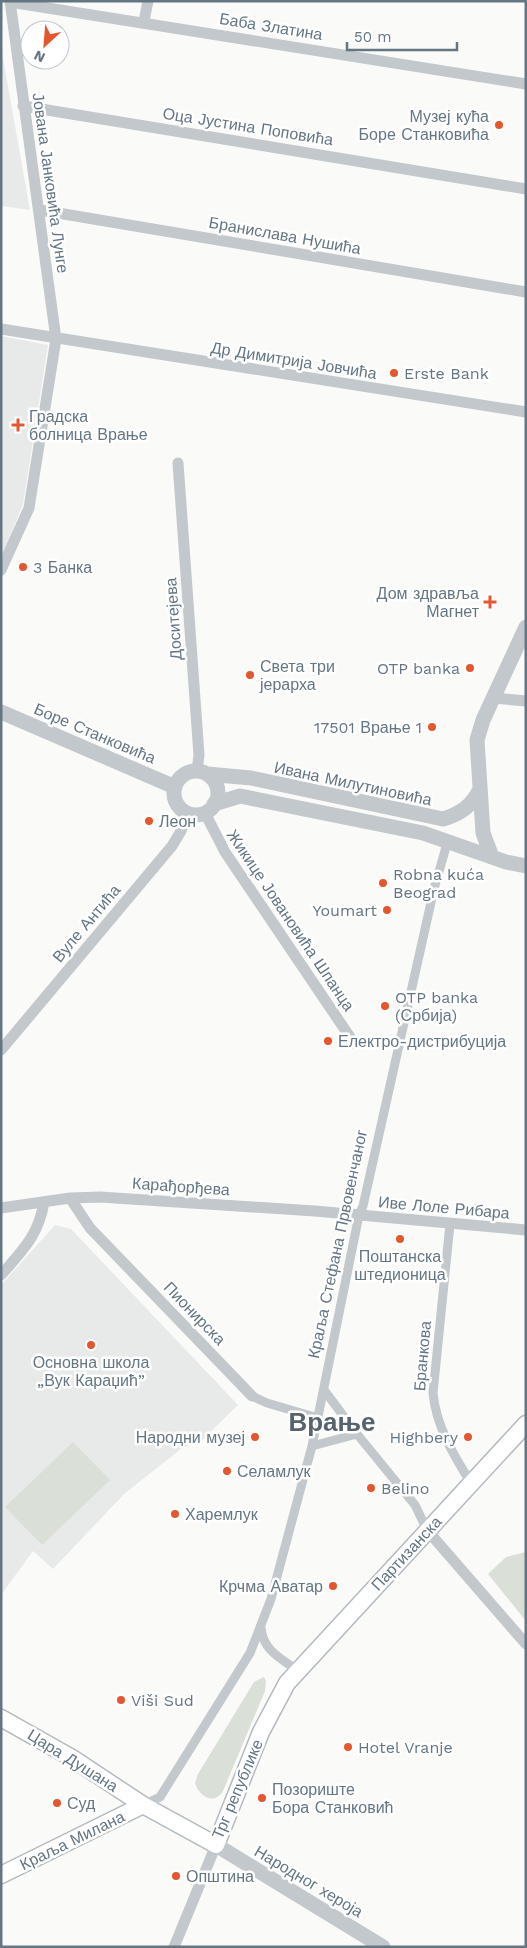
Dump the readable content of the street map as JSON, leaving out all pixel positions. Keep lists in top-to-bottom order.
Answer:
{
  "streets": {
    "main road": [
      "Партизанска",
      "Цара Душана",
      "Трг републике",
      "Краља Милана"
    ],
    "street": [
      "Баба Златина",
      "Оца Јустина Поповића",
      "Јована Јанковића Лунге",
      "Бранислава Нушића",
      "Др Димитрија Јовчића",
      "Доситејева",
      "Боре Станковића",
      "Ивана Милутиновића",
      "Жикице Јовановића Шпанца",
      "Вуле Антића",
      "Карађорђева",
      "Иве Лоле Рибара",
      "Краља Стефана Првовенчаног",
      "Пионирска",
      "Бранкова",
      "Народног хероја"
    ]
  },
  "crossings": [
    ["Баба Златина", "Јована Јанковића Лунге"],
    ["Оца Јустина Поповића", "Јована Јанковића Лунге"],
    ["Јована Јанковића Лунге", "Бранислава Нушића"],
    ["Јована Јанковића Лунге", "Др Димитрија Јовчића"],
    ["Доситејева", "Боре Станковића"],
    ["Доситејева", "Ивана Милутиновића"],
    ["Доситејева", "Жикице Јовановића Шпанца"],
    ["Доситејева", "Вуле Антића"],
    ["Боре Станковића", "Ивана Милутиновића"],
    ["Боре Станковића", "Жикице Јовановића Шпанца"],
    ["Боре Станковића", "Вуле Антића"],
    ["Ивана Милутиновића", "Жикице Јовановића Шпанца"],
    ["Ивана Милутиновића", "Вуле Антића"],
    ["Ивана Милутиновића", "Краља Стефана Првовенчаног"],
    ["Жикице Јовановића Шпанца", "Вуле Антића"],
    ["Карађорђева", "Иве Лоле Рибара"],
    ["Карађорђева", "Краља Стефана Првовенчаног"],
    ["Карађорђева", "Пионирска"],
    ["Иве Лоле Рибара", "Краља Стефана Првовенчаног"],
    ["Иве Лоле Рибара", "Бранкова"],
    ["Краља Стефана Првовенчаног", "Пионирска"],
    ["Бранкова", "Партизанска"],
    ["Партизанска", "Трг републике"],
    ["Цара Душана", "Трг републике"],
    ["Цара Душана", "Краља Милана"],
    ["Трг републике", "Краља Милана"],
    ["Трг републике", "Народног хероја"]
  ],
  "districts": ["Врање"],
  "places": {
    "other": [
      "Музеј кућа Боре Станковића",
      "Erste Bank",
      "3 Банка",
      "OTP banka",
      "Света три јерарха",
      "17501 Врање 1",
      "Леон",
      "Robna kuća Beograd",
      "Youmart",
      "OTP banka (Србија)",
      "Електро-дистрибуција",
      "Поштанска штедионица",
      "Основна школа „Вук Караџић”",
      "Народни музеј",
      "Highbery",
      "Селамлук",
      "Belino",
      "Харемлук",
      "Крчма Аватар",
      "Viši Sud",
      "Hotel Vranje",
      "Позориште Бора Станковић",
      "Суд",
      "Општина"
    ],
    "health": ["Градска болница Врање", "Дом здравља Магнет"]
  },
  "scale_bar": "50 m",
  "north": "bottom left"
}
